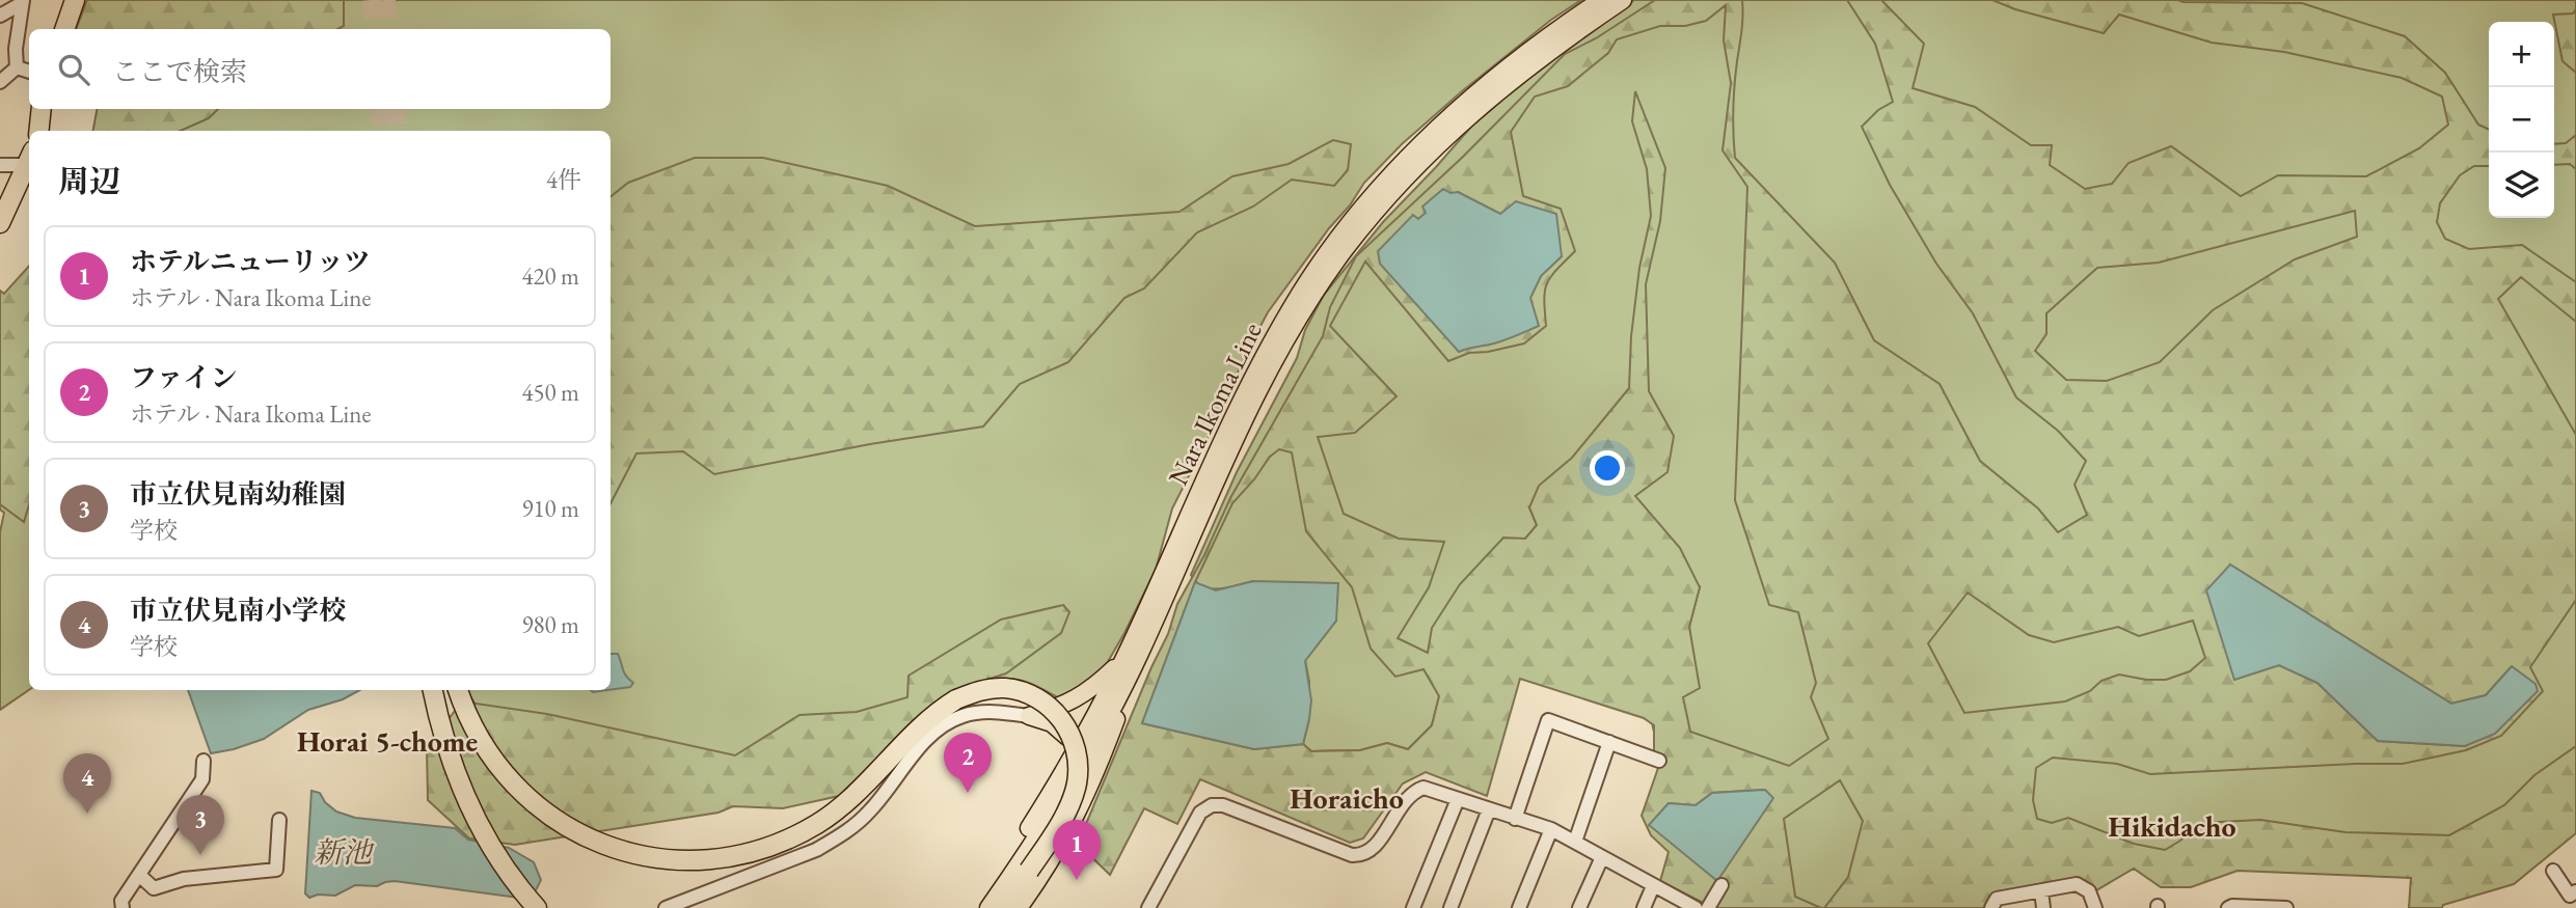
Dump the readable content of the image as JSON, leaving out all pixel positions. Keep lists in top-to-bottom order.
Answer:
{
  "streets": {
    "main road": ["Nara Ikoma Line"]
  },
  "districts": ["Horai 5-chome", "Horaicho", "Hikidacho"],
  "water": ["新池"],
  "page": {
    "map_buttons": ["+", "−"],
    "search": "ここで検索",
    "heading": ["周辺", "4件"],
    "list": [
      {
        "mark": "1",
        "name": "ホテルニューリッツ",
        "note": "ホテル · Nara Ikoma Line",
        "value": "420 m"
      },
      {
        "mark": "2",
        "name": "ファイン",
        "note": "ホテル · Nara Ikoma Line",
        "value": "450 m"
      },
      {
        "mark": "3",
        "name": "市立伏見南幼稚園",
        "note": "学校",
        "value": "910 m"
      },
      {
        "mark": "4",
        "name": "市立伏見南小学校",
        "note": "学校",
        "value": "980 m"
      }
    ],
    "pins": [
      "2",
      "4",
      "3",
      "1"
    ]
  }
}
